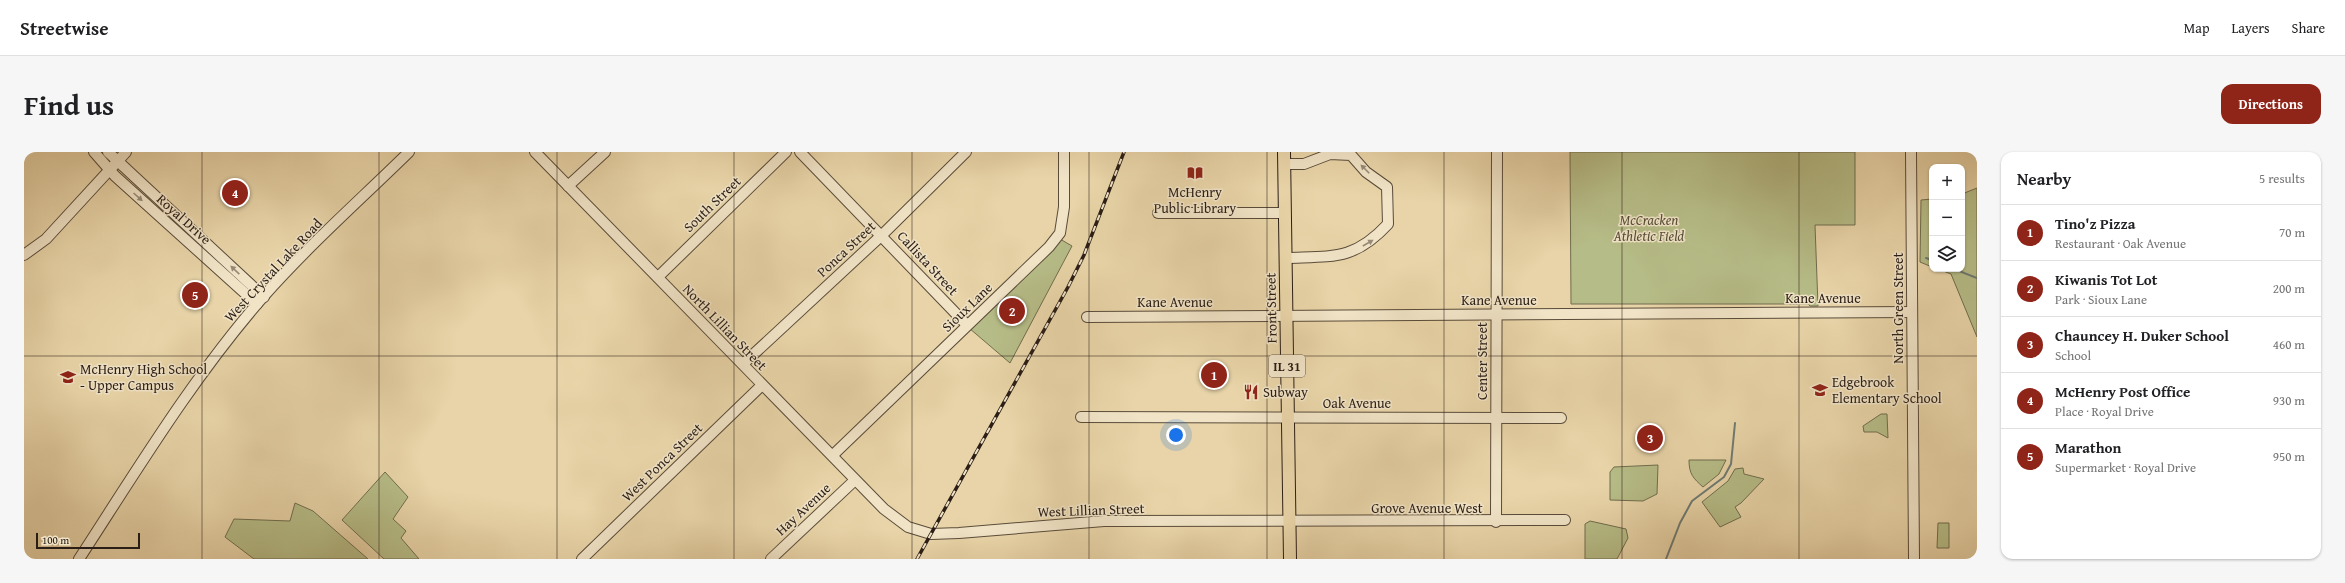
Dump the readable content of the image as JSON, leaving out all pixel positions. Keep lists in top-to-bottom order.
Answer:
{
  "streets": {
    "main road": ["Front Street", "IL 31"],
    "street": [
      "South Street",
      "Royal Drive",
      "Ponca Street",
      "Callista Street",
      "West Crystal Lake Road",
      "Kane Avenue",
      "Sioux Lane",
      "North Green Street",
      "North Lillian Street",
      "Center Street",
      "Oak Avenue",
      "West Ponca Street",
      "Grove Avenue West",
      "Hay Avenue",
      "West Lillian Street"
    ]
  },
  "crossings": [
    ["South Street", "North Lillian Street"],
    ["Royal Drive", "West Crystal Lake Road"],
    ["Ponca Street", "Callista Street"],
    ["Ponca Street", "North Lillian Street"],
    ["Callista Street", "Sioux Lane"],
    ["Kane Avenue", "Front Street"],
    ["Kane Avenue", "North Green Street"],
    ["Kane Avenue", "Center Street"],
    ["Sioux Lane", "North Lillian Street"],
    ["Front Street", "Oak Avenue"],
    ["Front Street", "Grove Avenue West"],
    ["Front Street", "West Lillian Street"],
    ["North Lillian Street", "West Ponca Street"],
    ["North Lillian Street", "Hay Avenue"],
    ["North Lillian Street", "West Lillian Street"],
    ["Center Street", "Oak Avenue"],
    ["Center Street", "Grove Avenue West"],
    ["Grove Avenue West", "West Lillian Street"]
  ],
  "parks": ["McCracken Athletic Field"],
  "places": {
    "library": ["McHenry Public Library"],
    "school or university": ["McHenry High School - Upper Campus", "Edgebrook Elementary School"],
    "restaurant": ["Subway"]
  },
  "scale_bar": "100 m",
  "page": {
    "header": "Streetwise",
    "nav": ["Map", "Layers", "Share"],
    "title": "Find us",
    "buttons": "Directions",
    "heading": ["Nearby", "5 results"],
    "map_buttons": ["+", "−"],
    "pins": [
      "4",
      "5",
      "2",
      "1",
      "3"
    ],
    "list": [
      {
        "mark": "1",
        "name": "Tino'z Pizza",
        "note": "Restaurant · Oak Avenue",
        "value": "70 m"
      },
      {
        "mark": "2",
        "name": "Kiwanis Tot Lot",
        "note": "Park · Sioux Lane",
        "value": "200 m"
      },
      {
        "mark": "3",
        "name": "Chauncey H. Duker School",
        "note": "School",
        "value": "460 m"
      },
      {
        "mark": "4",
        "name": "McHenry Post Office",
        "note": "Place · Royal Drive",
        "value": "930 m"
      },
      {
        "mark": "5",
        "name": "Marathon",
        "note": "Supermarket · Royal Drive",
        "value": "950 m"
      }
    ],
    "scale": "100 m"
  }
}
